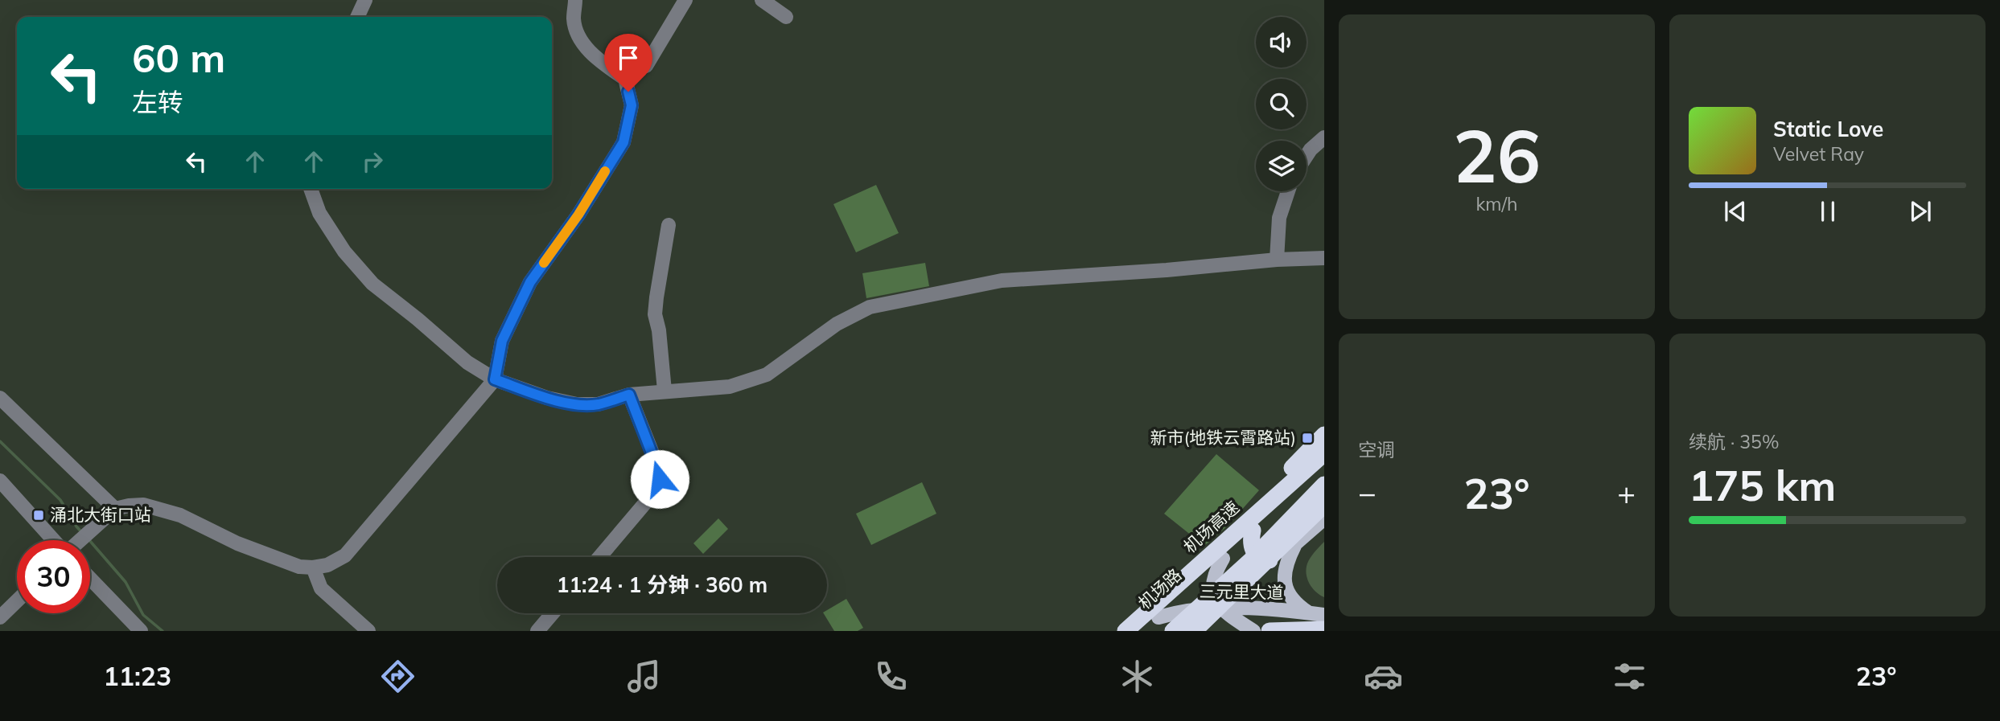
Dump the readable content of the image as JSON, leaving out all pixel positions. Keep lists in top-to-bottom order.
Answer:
{
  "streets": {
    "highway": ["机场高速", "机场路"],
    "main road": ["三元里大道"]
  },
  "crossings": [
    ["机场高速", "机场路"],
    ["机场路", "三元里大道"]
  ],
  "places": {
    "transit": ["新市(地铁云霄路站)", "涌北大街口站"]
  },
  "page": {
    "tile": [
      ["26", "km/h"],
      "空调",
      ["续航 · 35%", "175 km"]
    ],
    "turn": ["60 m", "左转"],
    "song": ["Static Love", "Velvet Ray"],
    "heat": ["−", "23°", "+"],
    "limit": "30",
    "trip": "11:24 · 1 分钟 · 360 m",
    "tabs": ["11:23", "23°"]
  }
}
